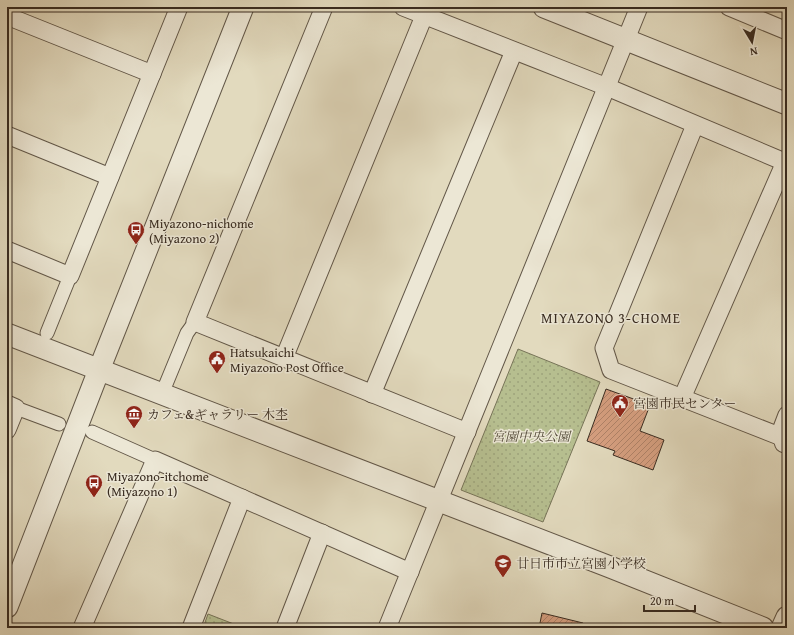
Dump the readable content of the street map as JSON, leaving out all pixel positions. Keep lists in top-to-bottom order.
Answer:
{
  "districts": ["MIYAZONO 3-CHOME"],
  "parks": ["宮園中央公園"],
  "places": {
    "bus stop": ["Miyazono-nichome (Miyazono 2)", "Miyazono-itchome (Miyazono 1)"],
    "public building": ["Hatsukaichi Miyazono Post Office", "宮園市民センター"],
    "museum": ["カフェ&ギャラリー 木杢"],
    "school or university": ["廿日市市立宮園小学校"]
  },
  "scale_bar": "20 m",
  "north": "bottom"
}
